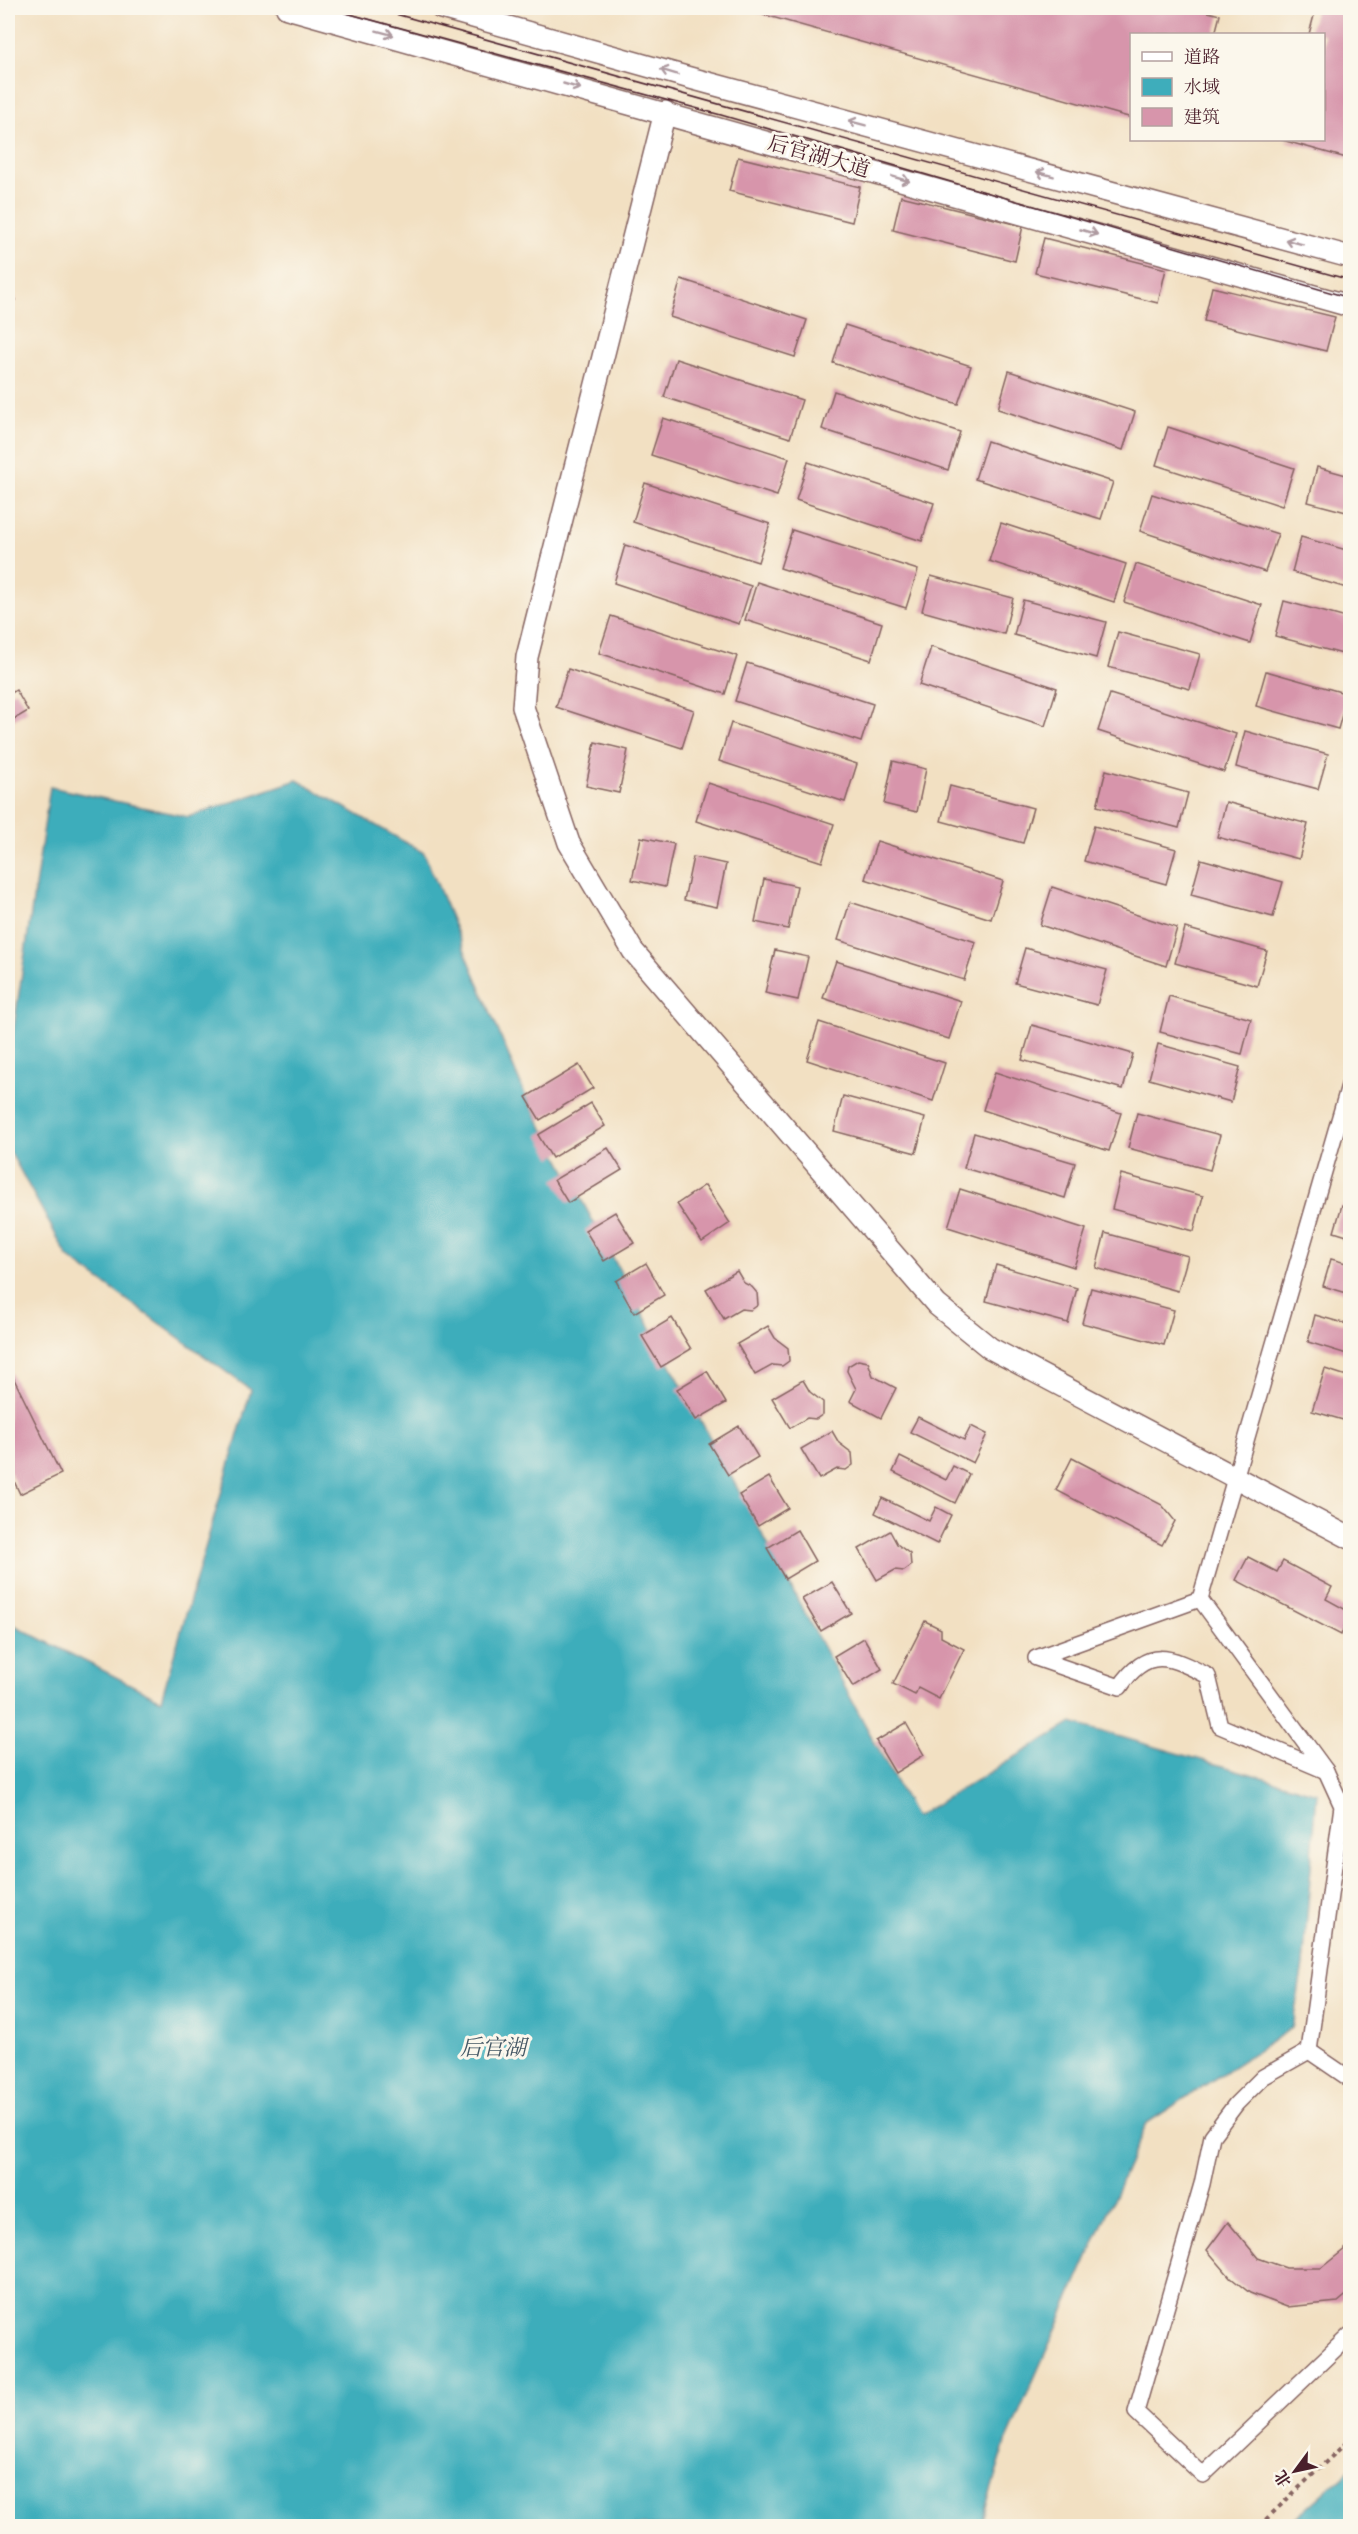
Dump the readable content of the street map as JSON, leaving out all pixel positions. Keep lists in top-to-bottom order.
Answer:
{
  "streets": {
    "main road": ["后官湖大道"]
  },
  "water": ["后官湖"],
  "legend": ["道路", "水域", "建筑"],
  "north": "bottom left"
}
